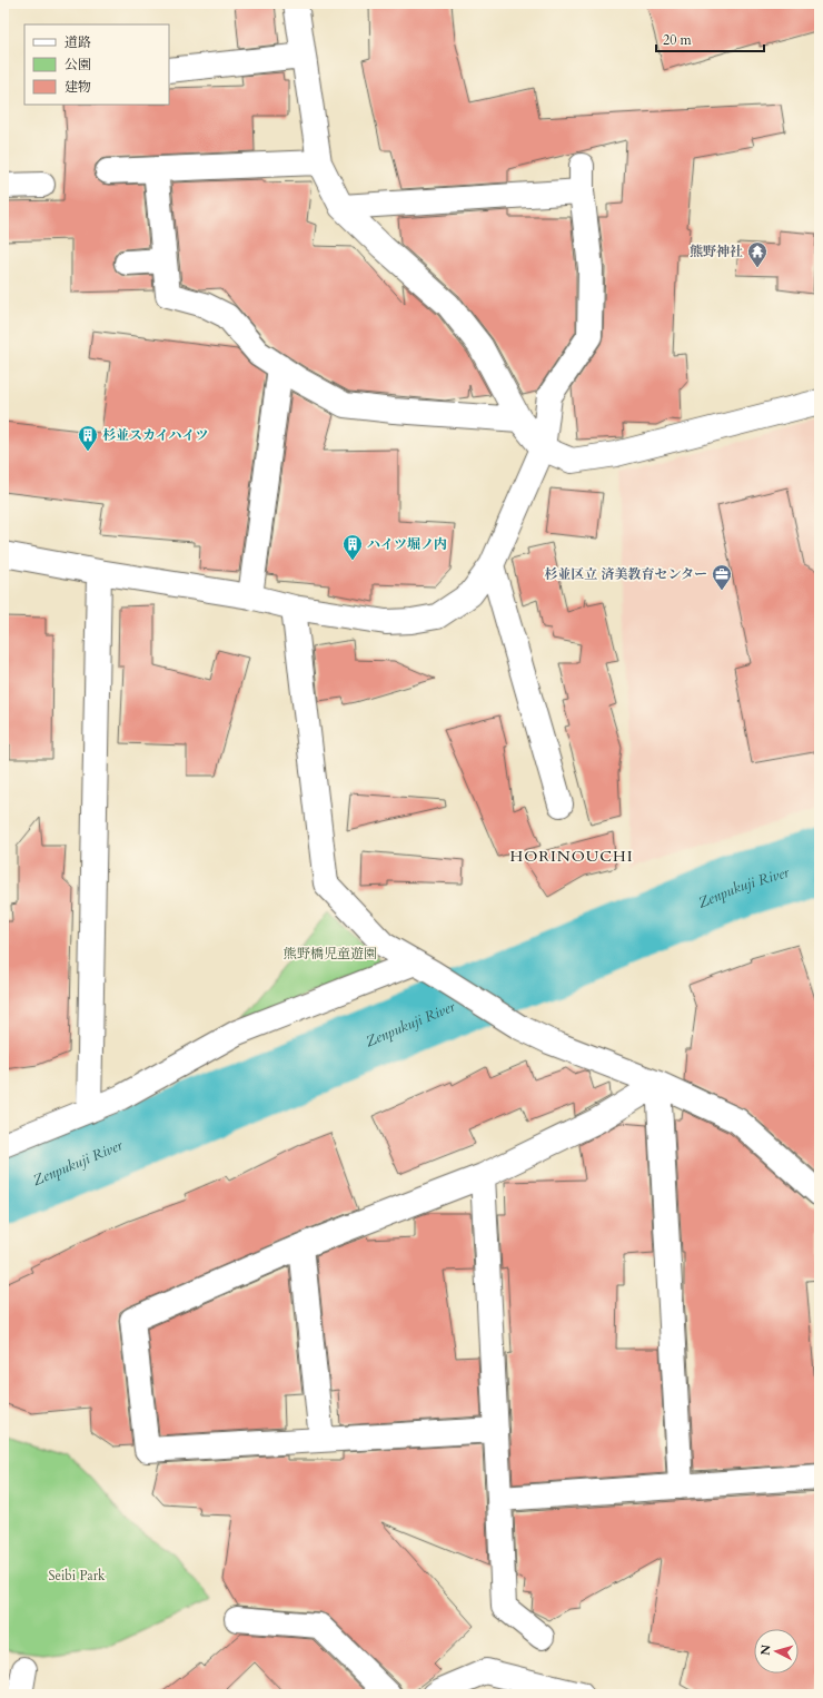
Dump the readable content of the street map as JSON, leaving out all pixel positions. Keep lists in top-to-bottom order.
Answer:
{
  "districts": ["HORINOUCHI"],
  "water": ["Zenpukuji River"],
  "parks": ["熊野橋児童遊園", "Seibi Park"],
  "places": {
    "temple": ["熊野神社"],
    "building": ["杉並スカイハイツ", "ハイツ堀ノ内"],
    "office": ["杉並区立 済美教育センター"]
  },
  "legend": ["道路", "公園", "建物"],
  "scale_bar": "20 m",
  "north": "left"
}
